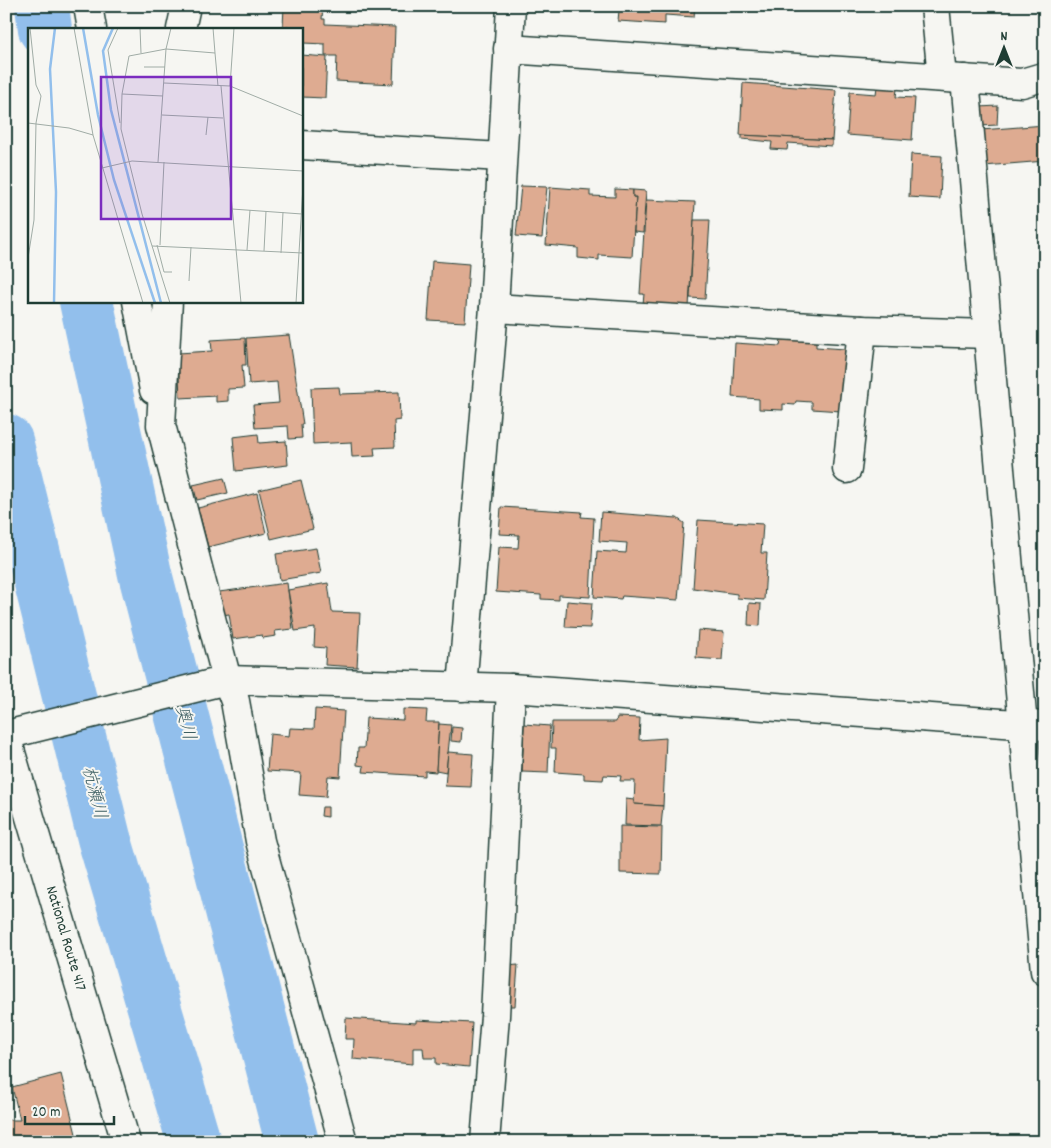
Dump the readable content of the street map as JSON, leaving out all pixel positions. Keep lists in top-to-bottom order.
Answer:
{
  "streets": {
    "main road": ["National Route 417"]
  },
  "water": ["奥川", "杭瀬川"],
  "scale_bar": "20 m",
  "north": "top"
}
